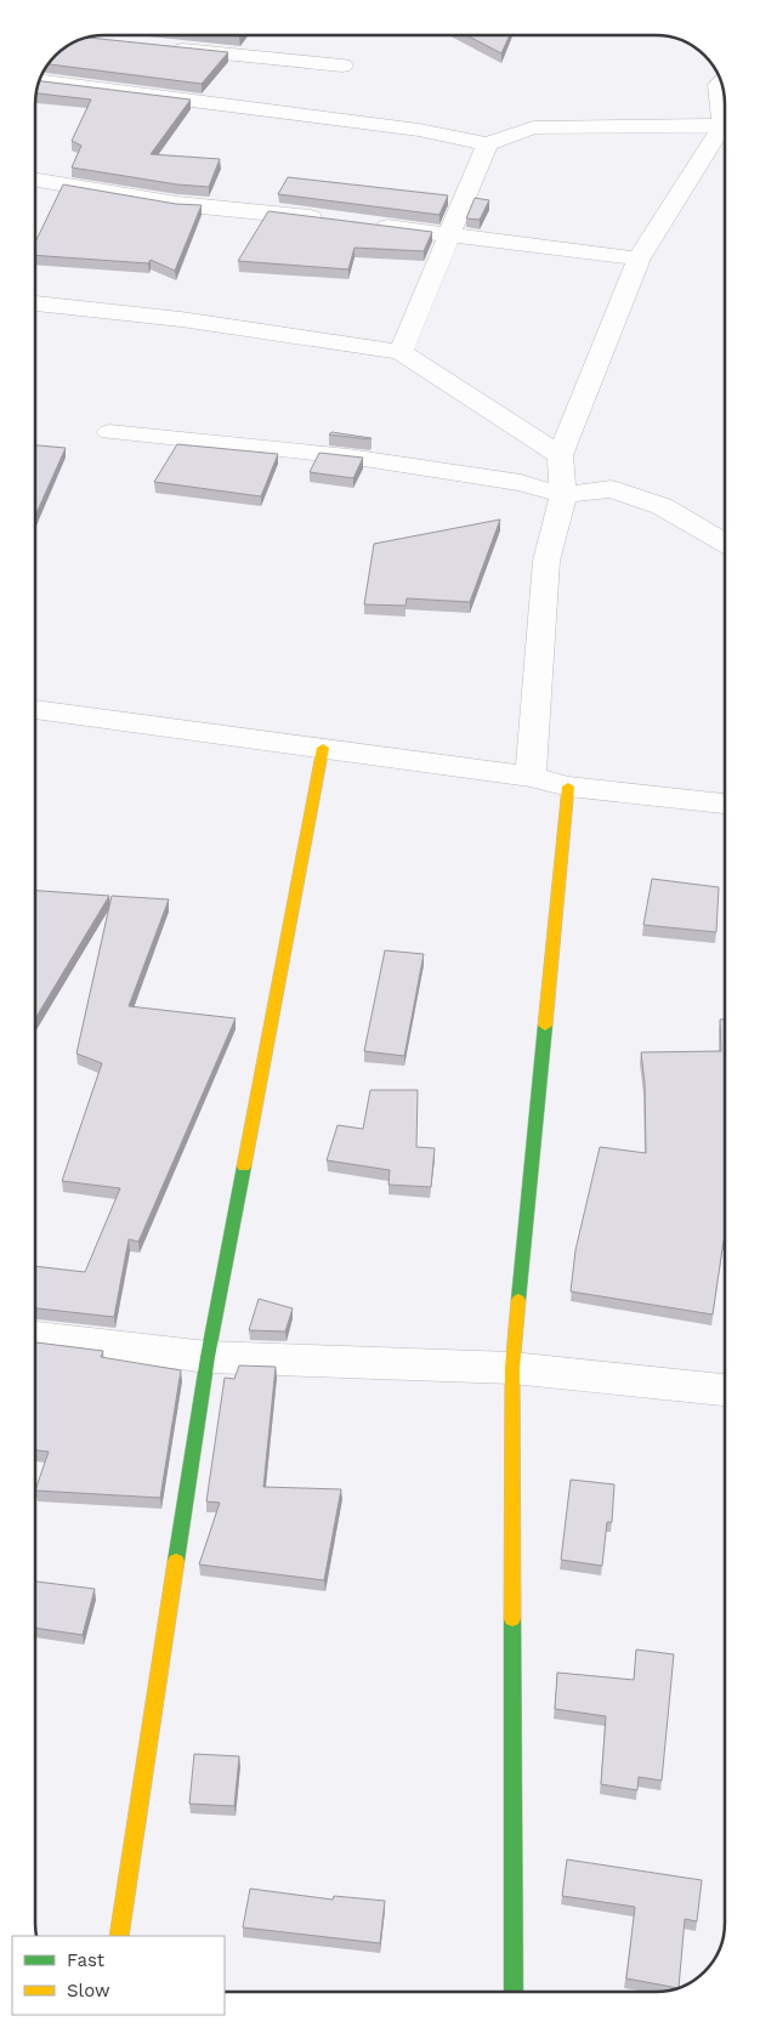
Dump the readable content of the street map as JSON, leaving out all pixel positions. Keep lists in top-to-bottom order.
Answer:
{
  "legend": ["Fast", "Slow"]
}
